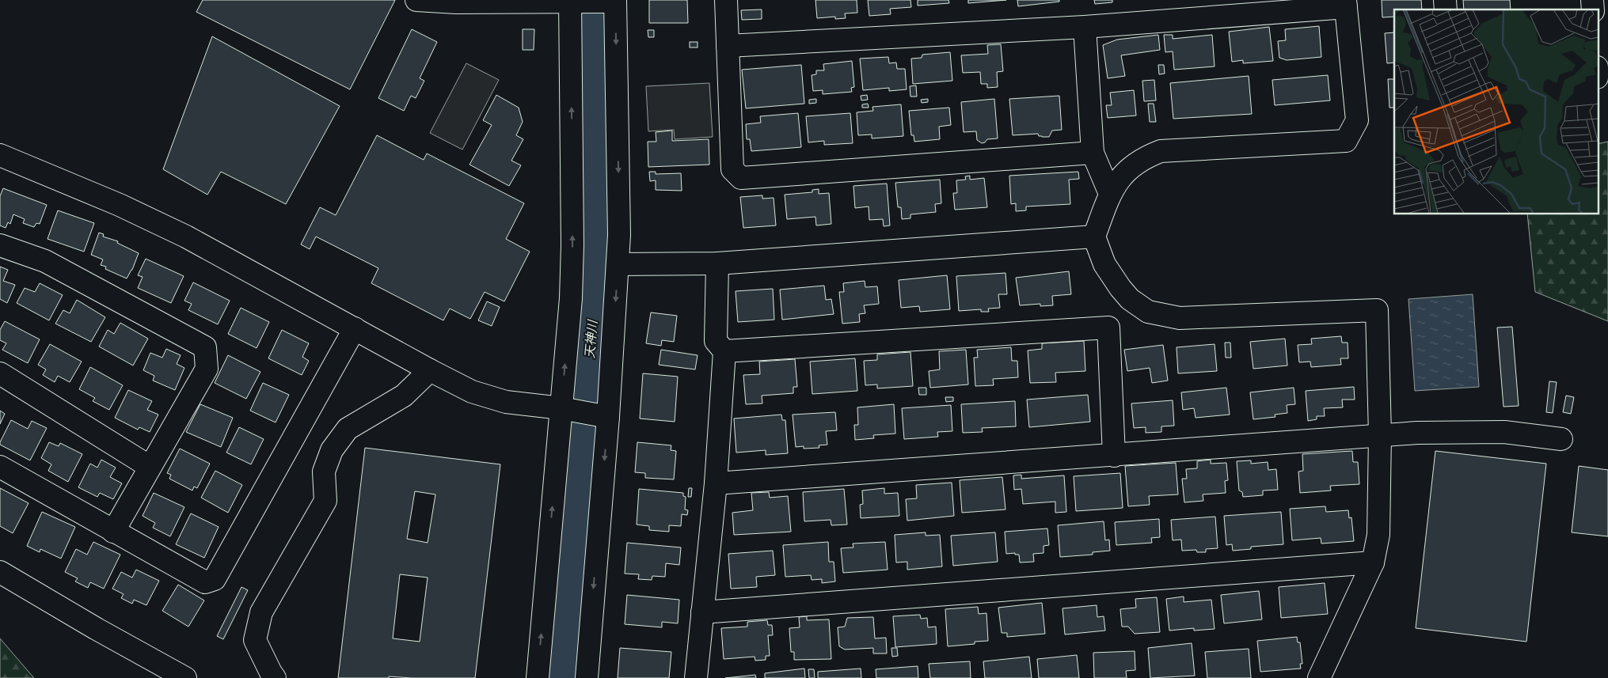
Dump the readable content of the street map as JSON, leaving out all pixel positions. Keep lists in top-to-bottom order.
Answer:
{
  "water": ["天神川"]
}
